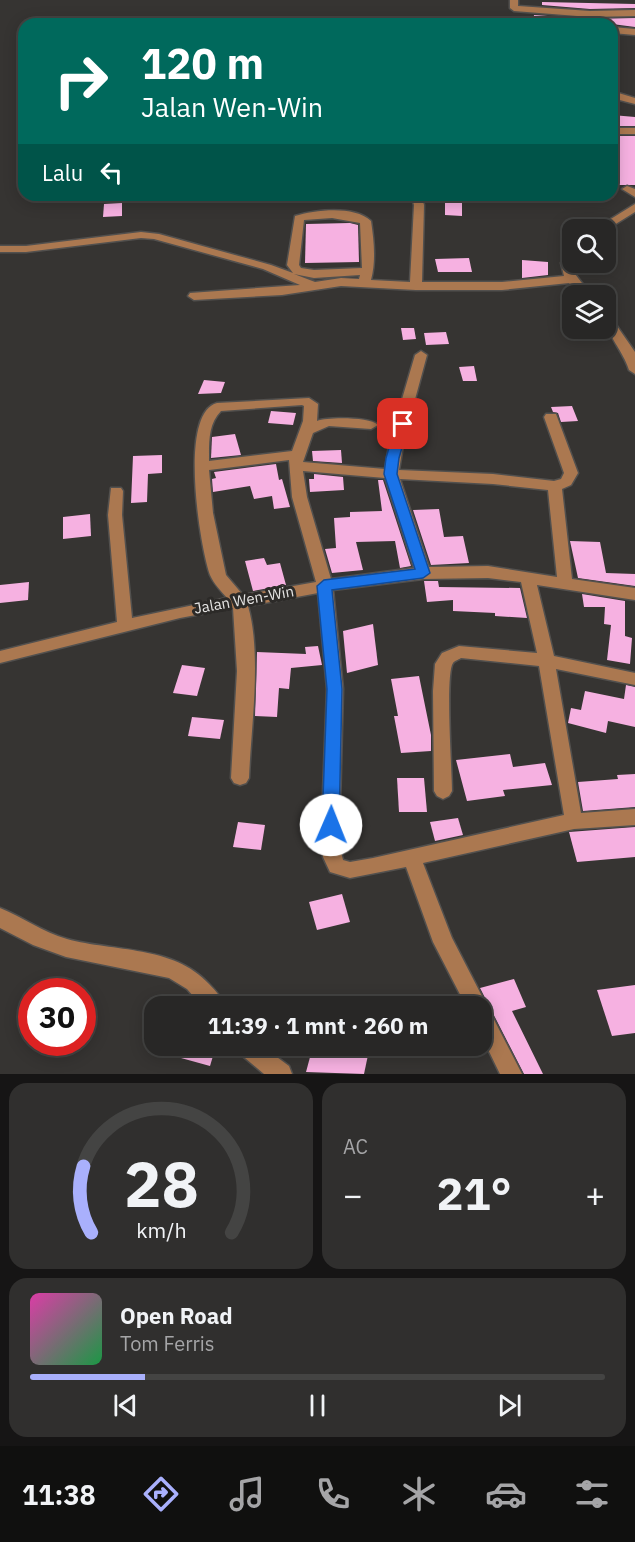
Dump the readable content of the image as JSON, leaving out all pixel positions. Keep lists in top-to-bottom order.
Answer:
{
  "streets": {
    "street": ["Jalan Wen-Win"]
  },
  "page": {
    "turn": ["120 m", "Jalan Wen-Win"],
    "then": "Lalu",
    "limit": "30",
    "trip": "11:39 · 1 mnt · 260 m",
    "tile": "AC",
    "heat": ["−", "21°", "+"],
    "song": ["Open Road", "Tom Ferris"],
    "tabs": "11:38",
    "gauge": ["28", "km/h"]
  }
}
